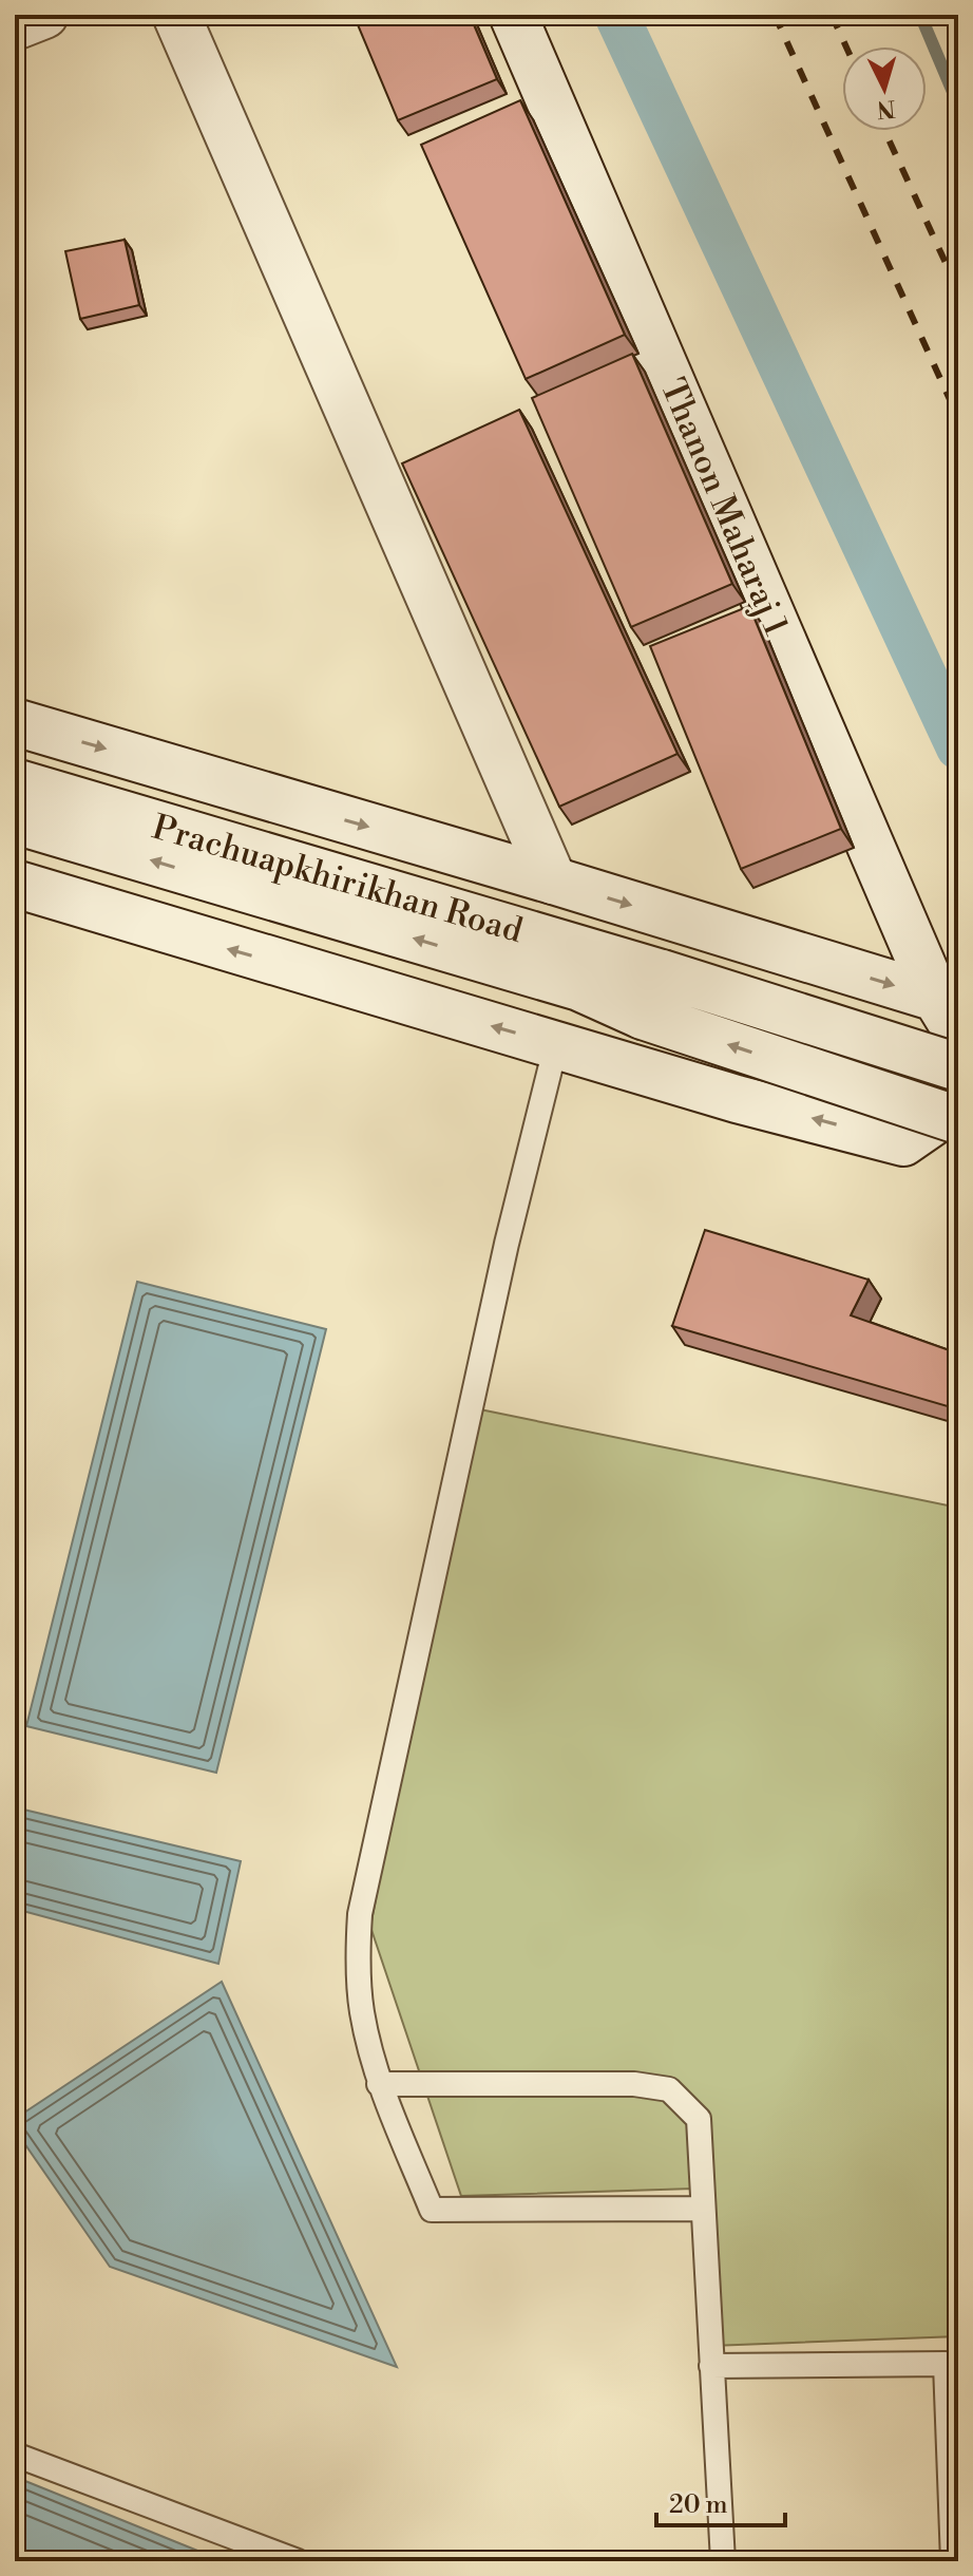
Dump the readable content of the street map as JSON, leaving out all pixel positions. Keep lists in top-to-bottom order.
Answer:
{
  "streets": {
    "main road": ["Thanon Maharaj 1", "Prachuapkhirikhan Road"]
  },
  "scale_bar": "20 m",
  "north": "bottom"
}
